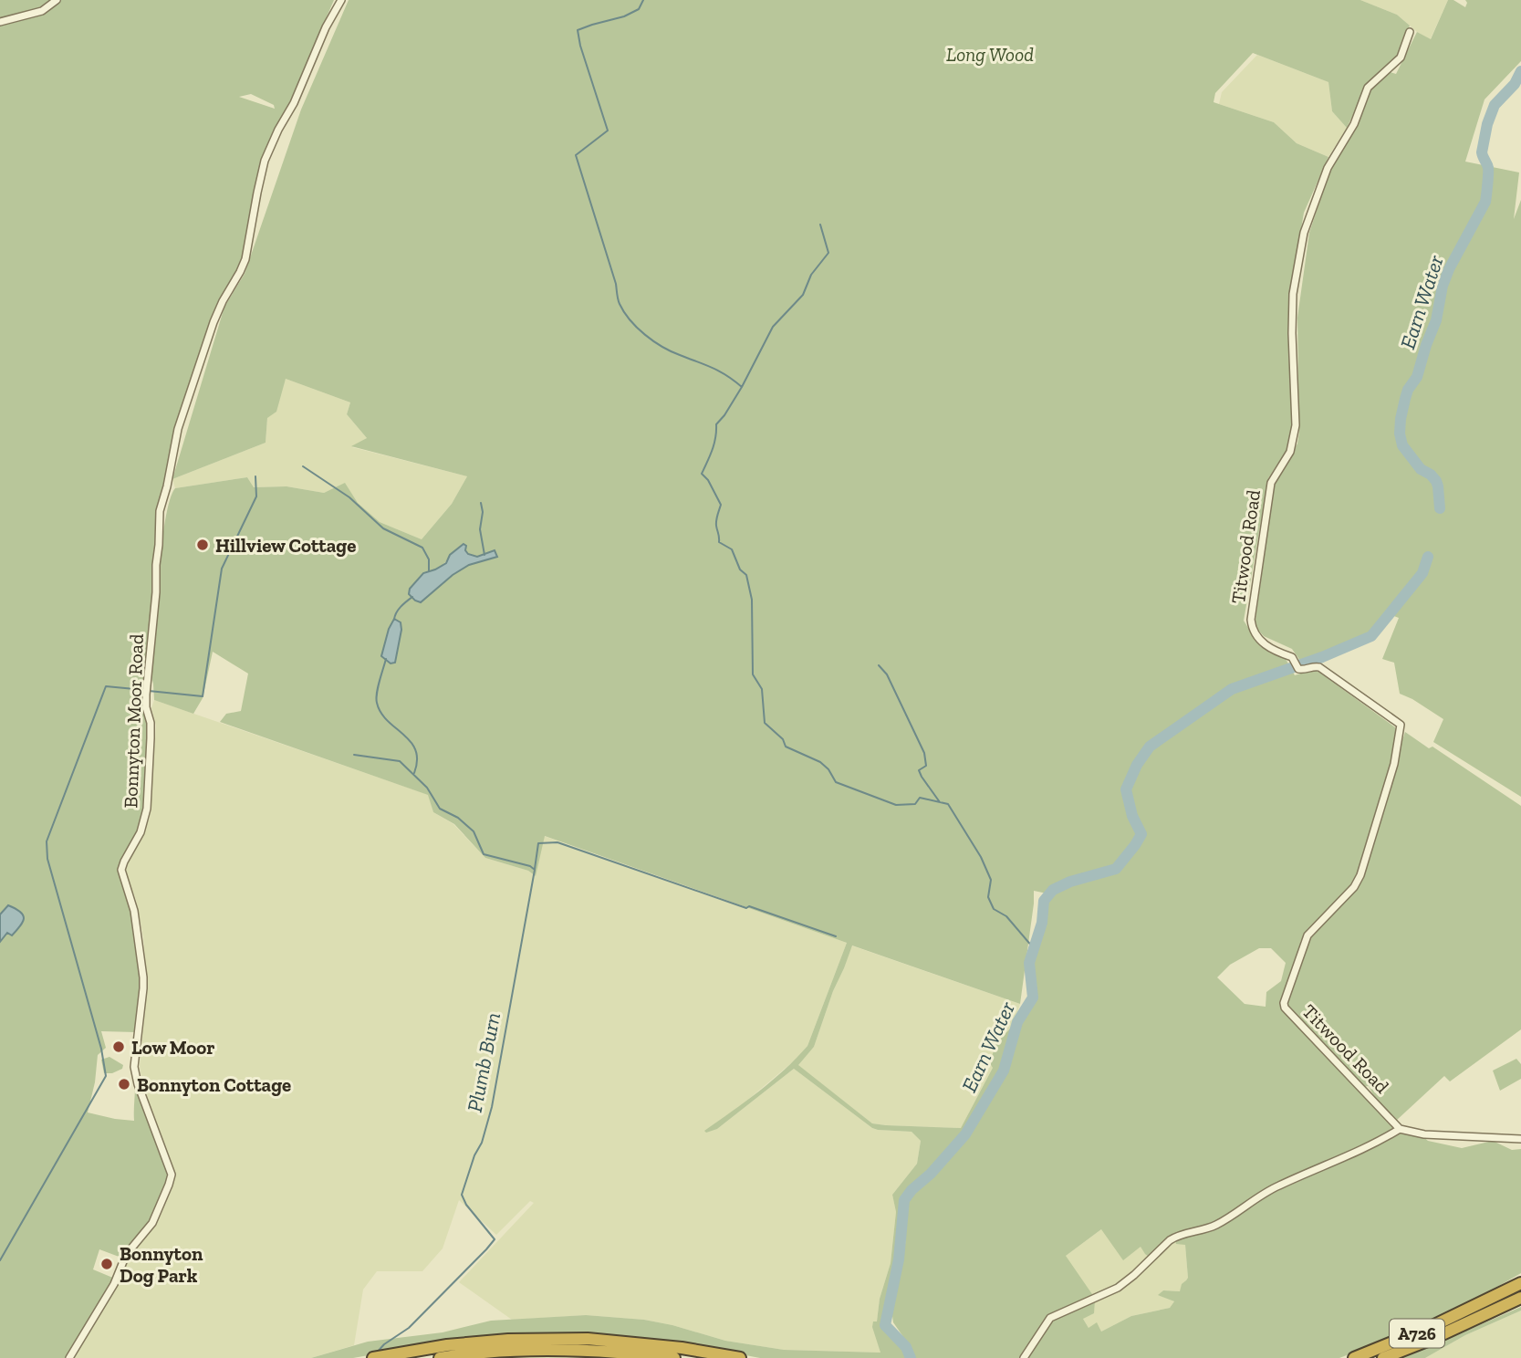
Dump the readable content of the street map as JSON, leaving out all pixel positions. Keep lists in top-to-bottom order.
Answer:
{
  "streets": {
    "highway": ["A726"],
    "street": ["Titwood Road", "Bonnyton Moor Road"]
  },
  "water": ["Earn Water", "Plumb Burn"],
  "parks": ["Long Wood"],
  "places": [
    "Hillview Cottage",
    "Low Moor",
    "Bonnyton Cottage",
    "Bonnyton Dog Park"
  ]
}
